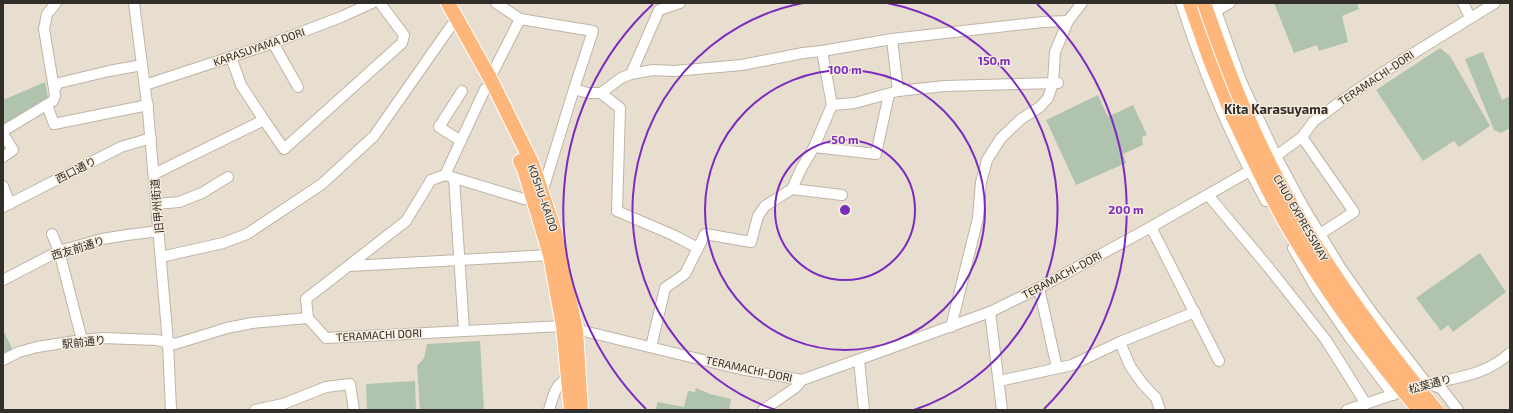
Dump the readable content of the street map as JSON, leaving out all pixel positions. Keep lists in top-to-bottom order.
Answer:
{
  "streets": {
    "highway": ["KOSHU-KAIDO", "CHUO EXPRESSWAY"],
    "street": [
      "KARASUYAMA DORI",
      "TERAMACHI-DORI",
      "西口通り",
      "旧甲州街道",
      "西友前通り",
      "TERAMACHI DORI",
      "駅前通り",
      "松葉通り"
    ]
  },
  "crossings": [
    ["KARASUYAMA DORI", "旧甲州街道"],
    ["TERAMACHI-DORI", "KOSHU-KAIDO"],
    ["TERAMACHI-DORI", "TERAMACHI DORI"],
    ["西口通り", "旧甲州街道"],
    ["KOSHU-KAIDO", "TERAMACHI DORI"],
    ["旧甲州街道", "西友前通り"],
    ["旧甲州街道", "駅前通り"]
  ],
  "districts": ["Kita Karasuyama"],
  "rings": [
    "150 m",
    "100 m",
    "50 m",
    "200 m"
  ]
}
